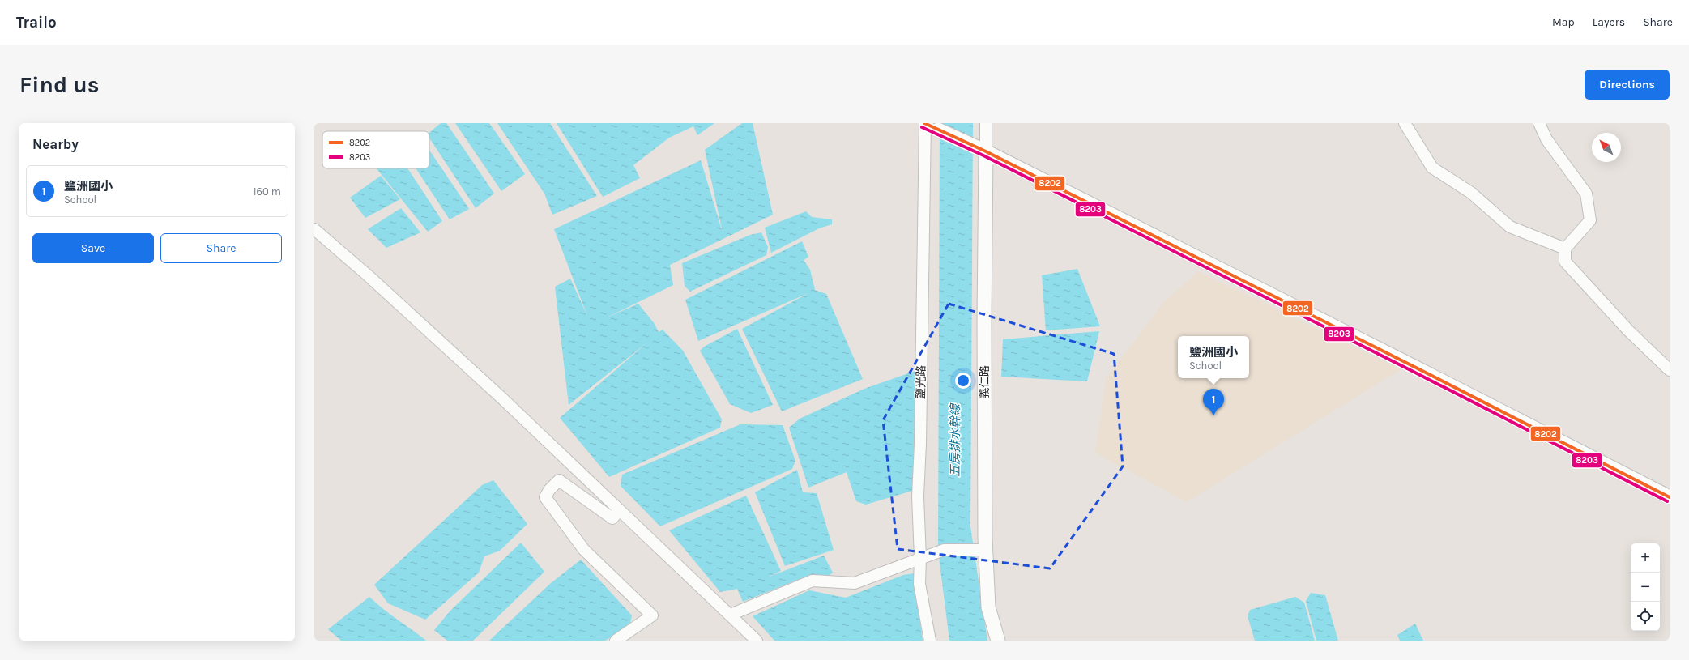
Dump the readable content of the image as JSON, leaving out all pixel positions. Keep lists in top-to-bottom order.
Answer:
{
  "streets": {
    "street": ["鹽光路", "義仁路"]
  },
  "water": ["五房排水幹線"],
  "lines": ["transit line 8202", "transit line 8203"],
  "legend": ["8202", "8203"],
  "north": "top left",
  "page": {
    "header": "Trailo",
    "nav": ["Map", "Layers", "Share"],
    "buttons": [
      "Directions",
      ["Save", "Share"]
    ],
    "title": "Find us",
    "heading": "Nearby",
    "list": [
      {
        "mark": "1",
        "name": "鹽洲國小",
        "note": "School",
        "value": "160 m"
      }
    ],
    "popup": ["鹽洲國小", "School"],
    "pins": "1",
    "map_buttons": ["+", "−"]
  }
}
